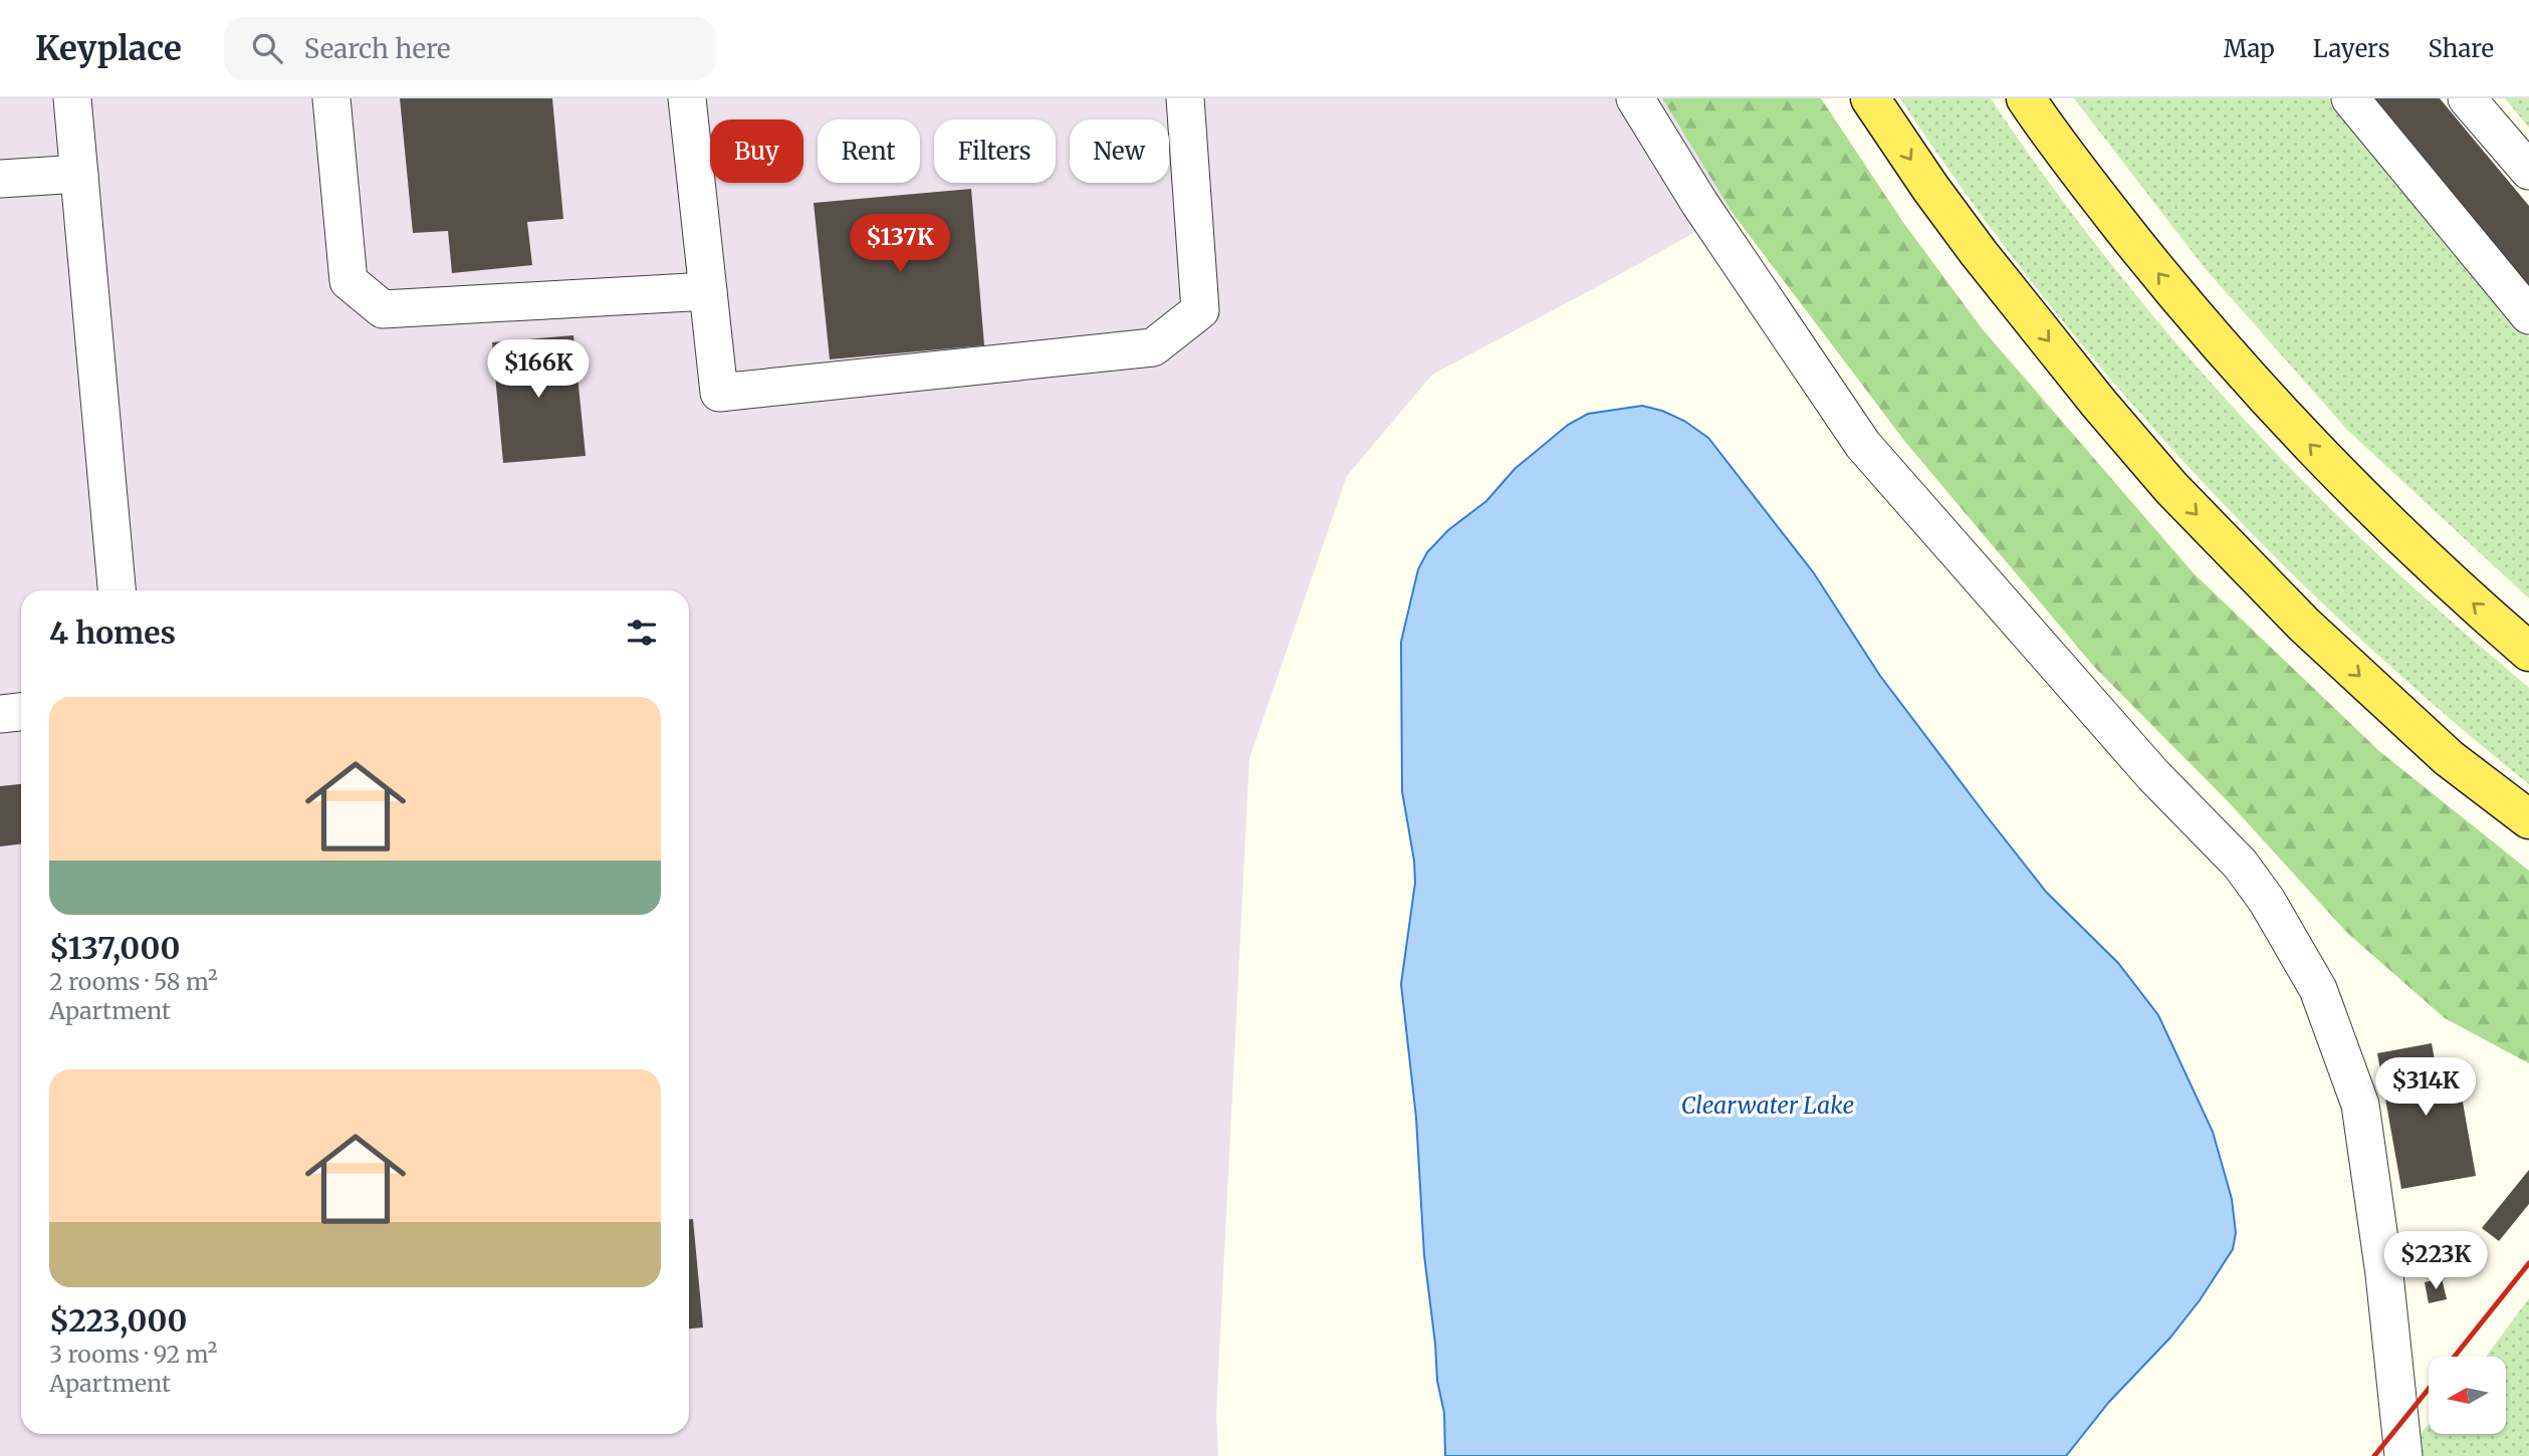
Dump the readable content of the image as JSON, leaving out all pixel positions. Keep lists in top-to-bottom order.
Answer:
{
  "water": ["Clearwater Lake"],
  "north": "left",
  "page": {
    "header": "Keyplace",
    "search": "Search here",
    "nav": ["Map", "Layers", "Share"],
    "chip": [
      "Buy",
      "Rent",
      "Filters",
      "New"
    ],
    "price": [
      "$137K",
      "$166K",
      "$314K",
      "$223K"
    ],
    "heading": "4 homes",
    "list": [
      {
        "name": "$137,000",
        "note": "2 rooms · 58 m² · Apartment"
      },
      {
        "name": "$223,000",
        "note": "3 rooms · 92 m² · Apartment"
      }
    ]
  }
}
